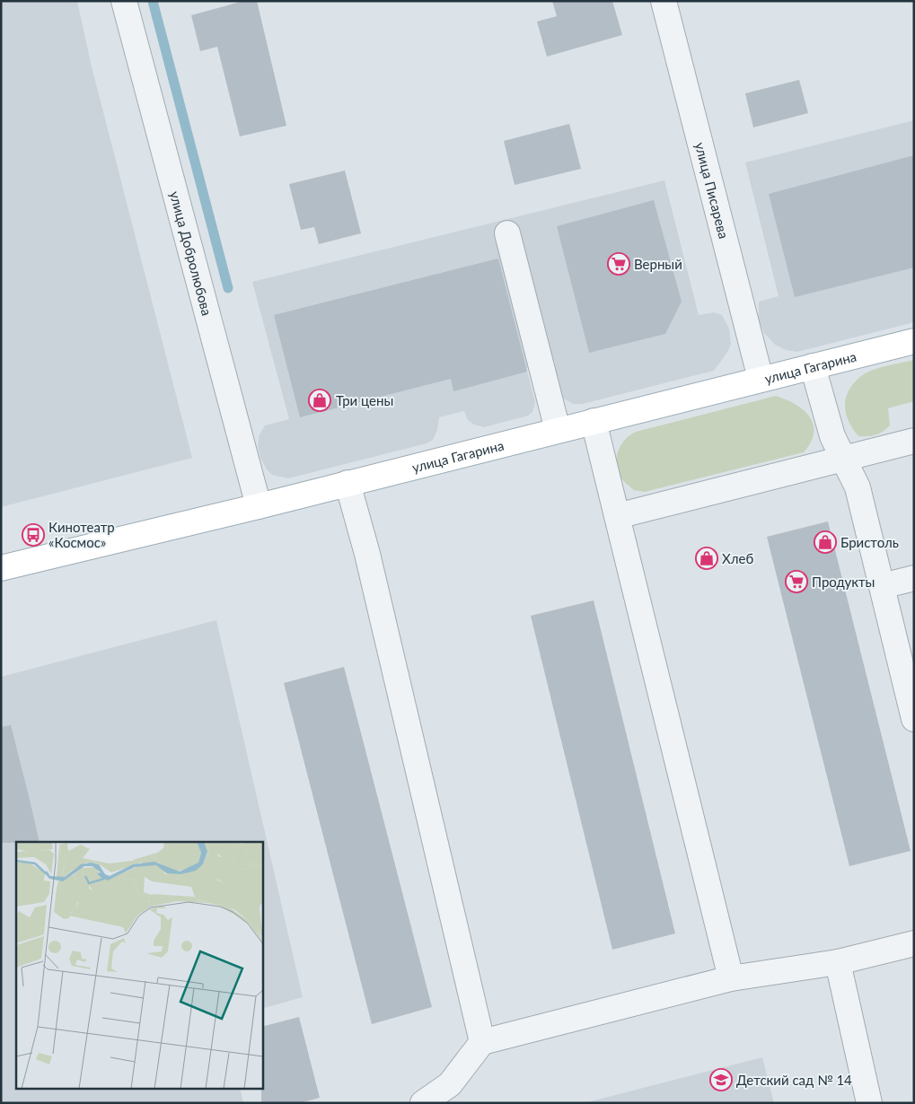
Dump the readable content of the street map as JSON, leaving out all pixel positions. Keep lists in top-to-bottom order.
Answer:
{
  "streets": {
    "main road": ["улица Гагарина"],
    "street": ["улица Писарева", "улица Добролюбова"]
  },
  "crossings": [
    ["улица Писарева", "улица Гагарина"],
    ["улица Добролюбова", "улица Гагарина"]
  ],
  "places": {
    "supermarket": ["Верный", "Продукты"],
    "shop": ["Три цены", "Бристоль", "Хлеб"],
    "bus stop": ["Кинотеатр «Космос»"],
    "school or university": ["Детский сад № 14"]
  }
}
